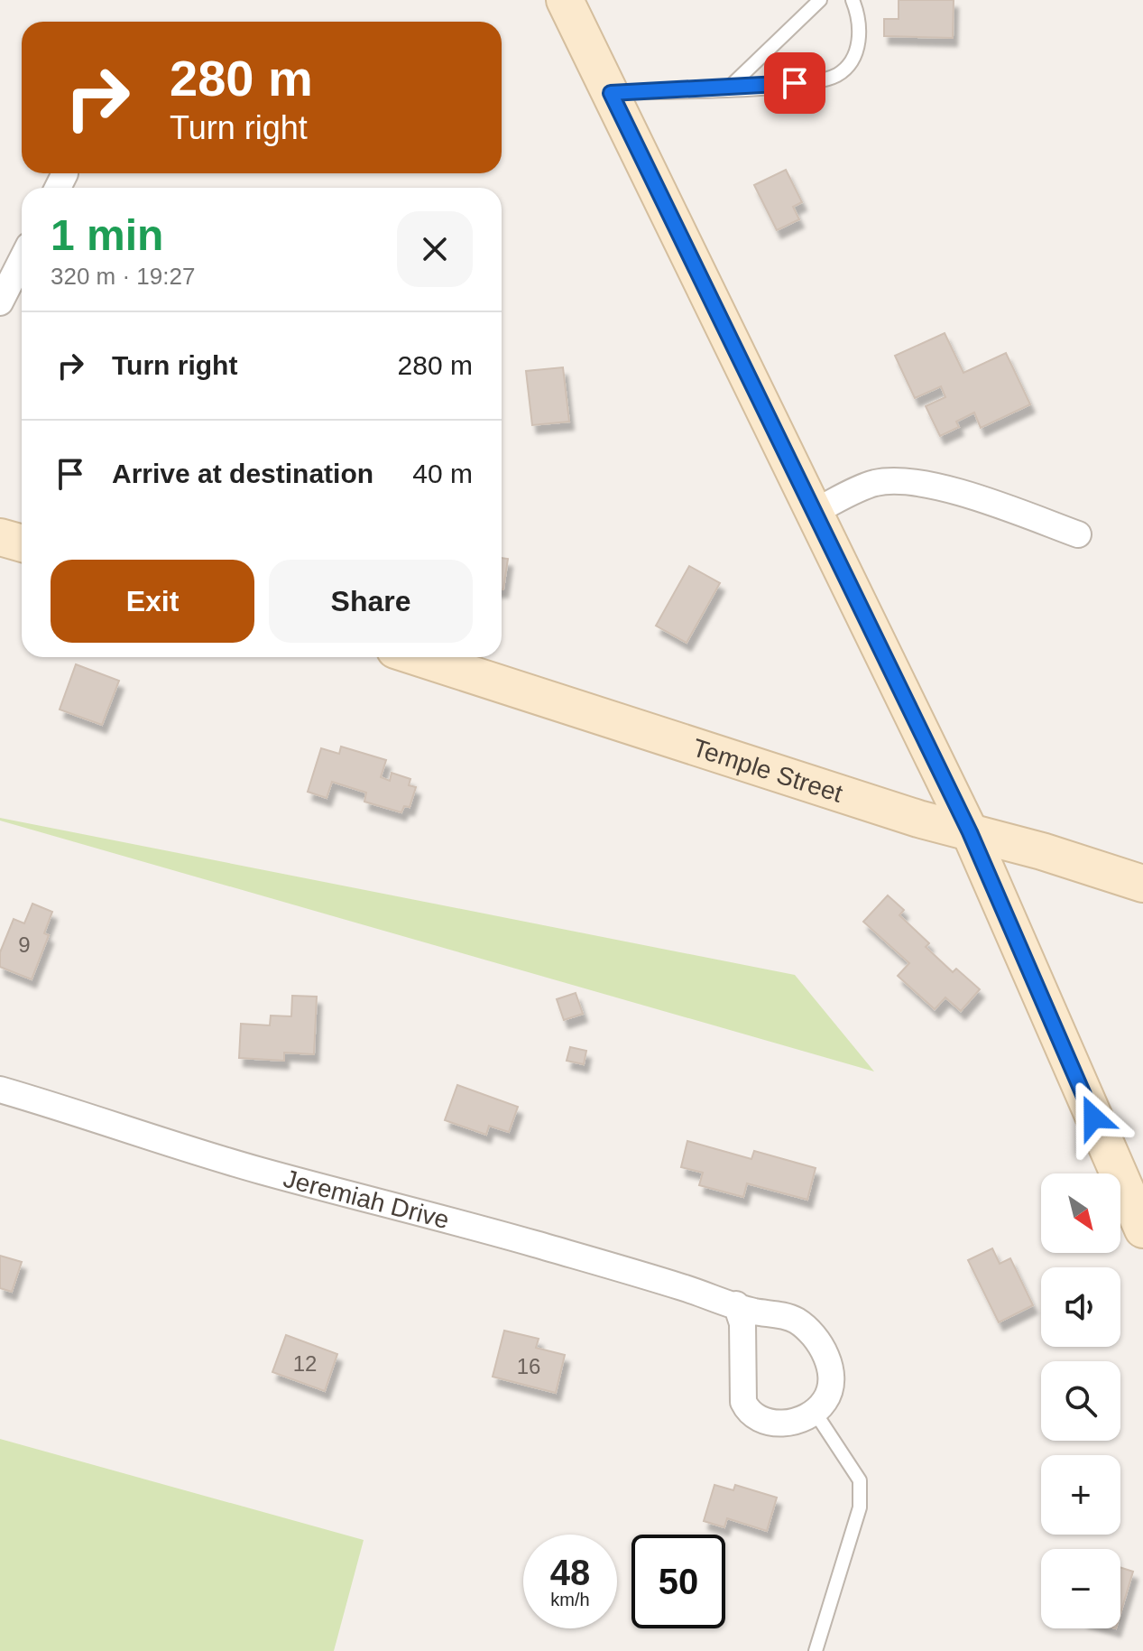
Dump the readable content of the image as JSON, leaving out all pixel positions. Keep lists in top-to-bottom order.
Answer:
{
  "streets": {
    "main road": ["Temple Street"],
    "street": ["Jeremiah Drive"]
  },
  "house_numbers": ["9", "12", "16"],
  "north": "bottom right",
  "page": {
    "turn": ["280 m", "Turn right"],
    "heading": ["1 min", "320 m · 19:27"],
    "list": [
      {
        "name": "Turn right",
        "value": "280 m"
      },
      {
        "name": "Arrive at destination",
        "value": "40 m"
      }
    ],
    "buttons": ["Exit", "Share"],
    "map_buttons": ["+", "−"],
    "speed": "48 km/h",
    "limit": "50"
  }
}
